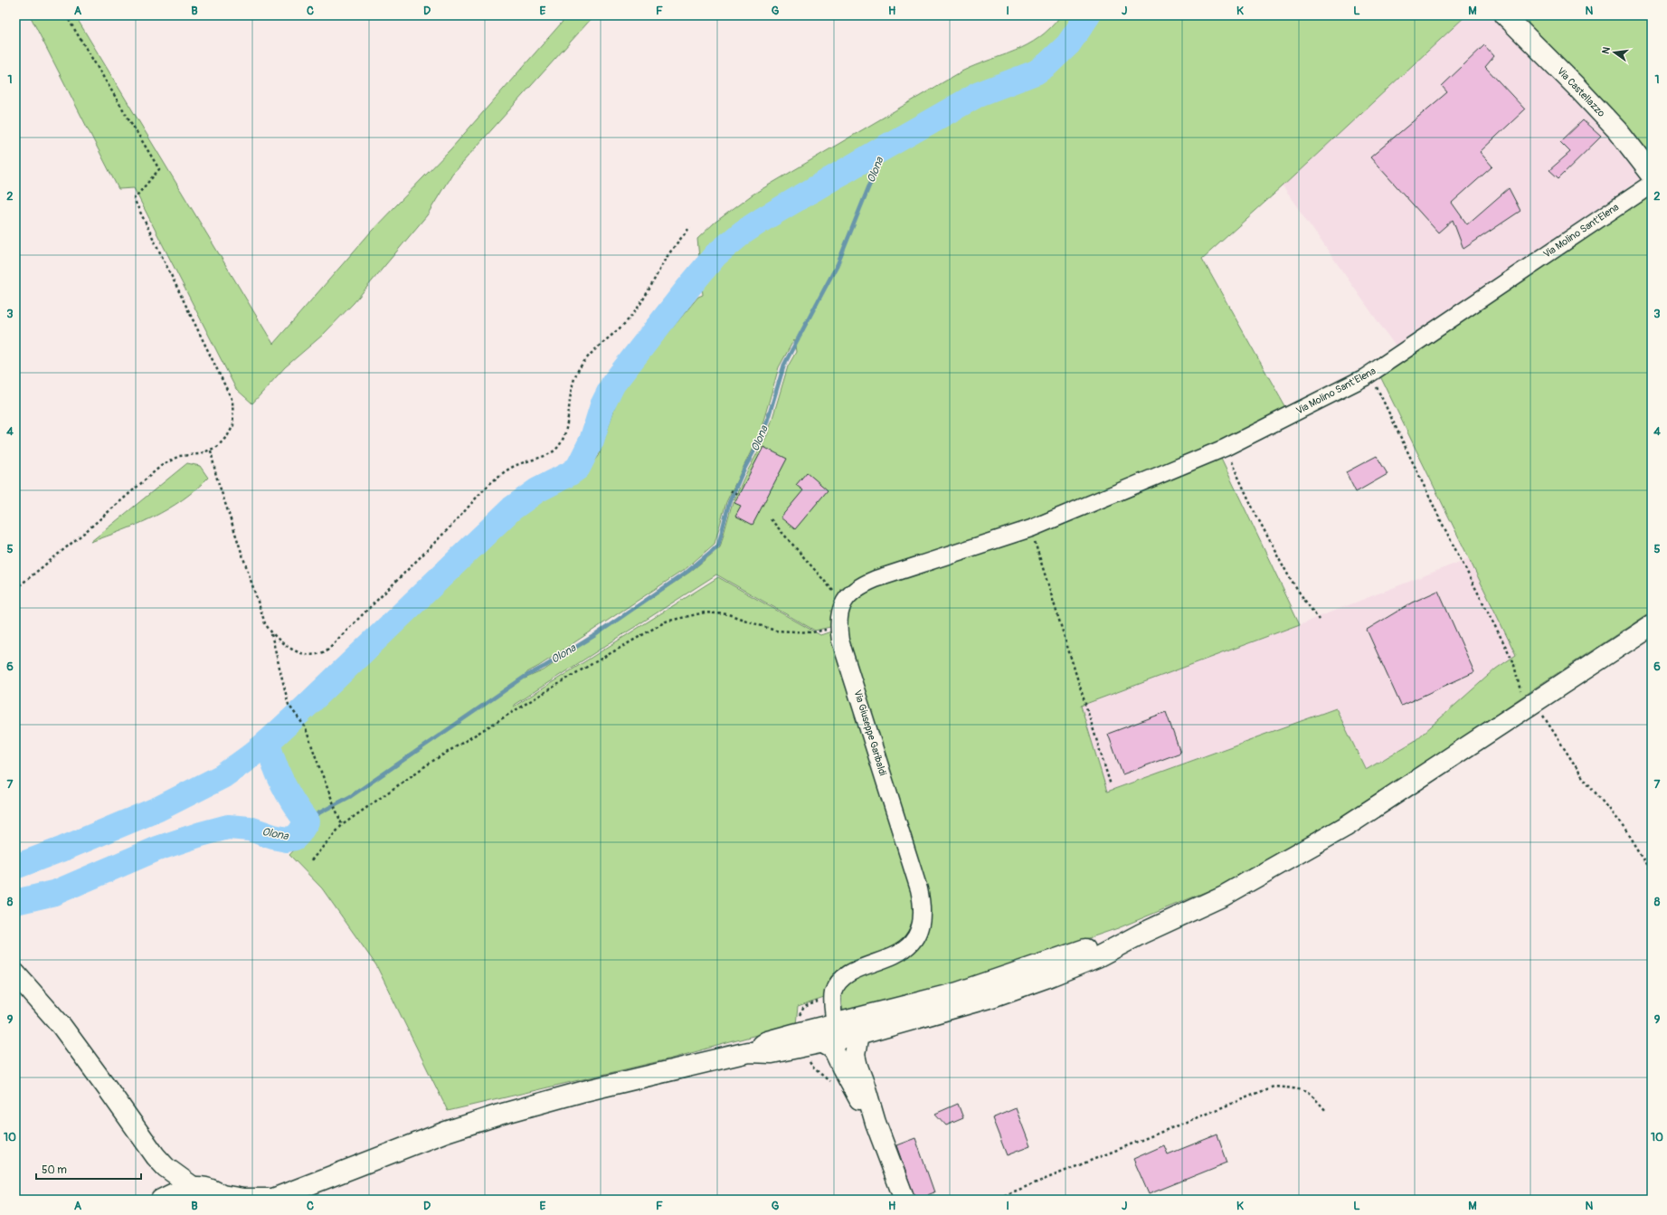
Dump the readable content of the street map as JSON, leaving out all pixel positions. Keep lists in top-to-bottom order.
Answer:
{
  "streets": {
    "street": ["Via Castellazzo", "Via Molino Sant'Elena", "Via Giuseppe Garibaldi"]
  },
  "crossings": [
    ["Via Molino Sant'Elena", "Via Giuseppe Garibaldi"]
  ],
  "water": ["Olona"],
  "scale_bar": "50 m",
  "north": "left",
  "grid": {
    "columns": [
      "A",
      "B",
      "C",
      "D",
      "E",
      "F",
      "G",
      "H",
      "I",
      "J",
      "K",
      "L",
      "M",
      "N"
    ],
    "rows": [
      "1",
      "2",
      "3",
      "4",
      "5",
      "6",
      "7",
      "8",
      "9",
      "10"
    ]
  }
}
